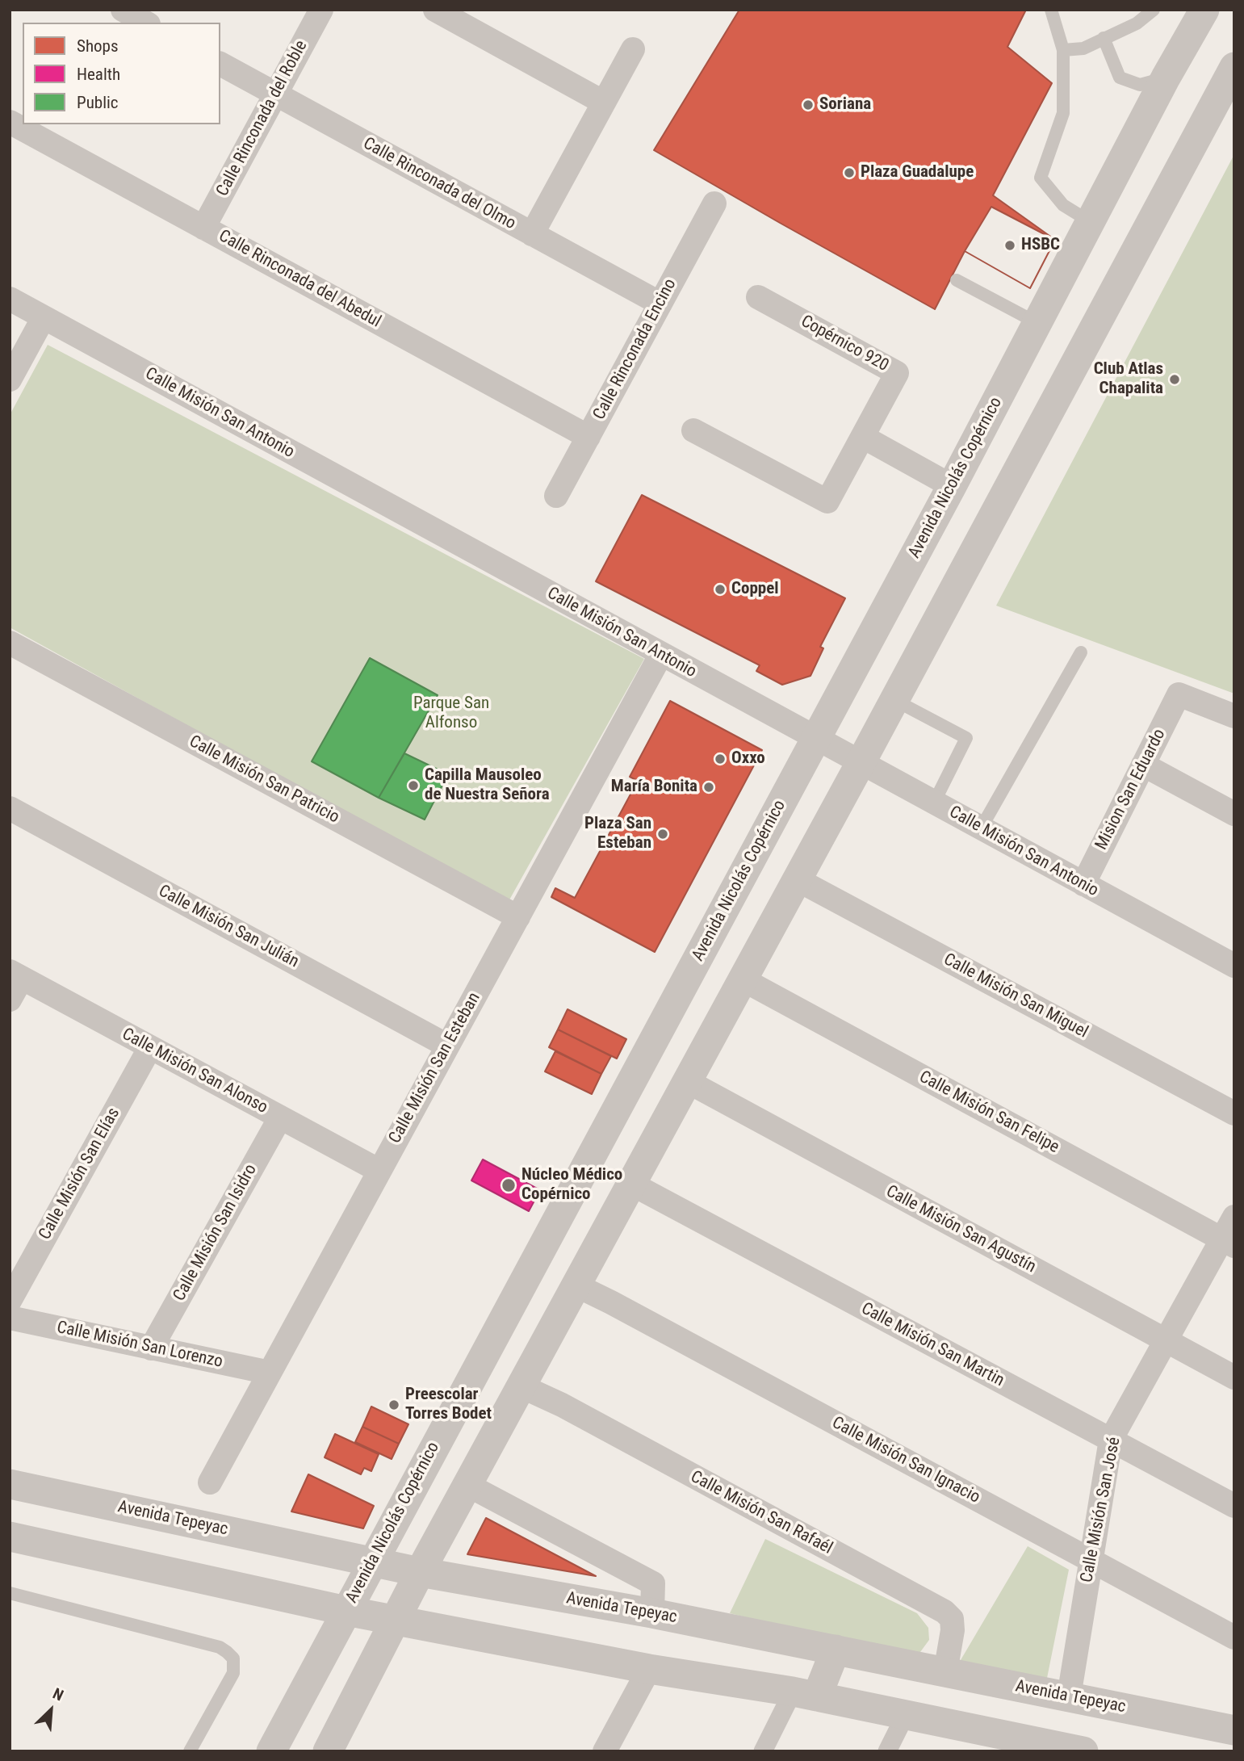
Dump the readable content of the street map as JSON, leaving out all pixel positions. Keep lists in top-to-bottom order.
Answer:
{
  "streets": {
    "street": [
      "Calle Rinconada del Roble",
      "Calle Rinconada del Olmo",
      "Calle Rinconada del Abedul",
      "Copérnico 920",
      "Calle Rinconada Encino",
      "Calle Misión San Antonio",
      "Avenida Nicolás Copérnico",
      "Calle Misión San Patricio",
      "Mision San Eduardo",
      "Calle Misión San Julián",
      "Calle Misión San Miguel",
      "Calle Misión San Esteban",
      "Calle Misión San Alonso",
      "Calle Misión San Felipe",
      "Calle Misión San Elías",
      "Calle Misión San Agustín",
      "Calle Misión San Isidro",
      "Calle Misión San Lorenzo",
      "Calle Misión San Martin",
      "Calle Misión San Ignacio",
      "Calle Misión San José",
      "Calle Misión San Rafaél",
      "Avenida Tepeyac"
    ]
  },
  "crossings": [
    ["Calle Rinconada del Roble", "Calle Rinconada del Olmo"],
    ["Calle Rinconada del Roble", "Calle Rinconada del Abedul"],
    ["Calle Rinconada del Olmo", "Calle Rinconada Encino"],
    ["Calle Rinconada del Abedul", "Calle Rinconada Encino"],
    ["Calle Misión San Antonio", "Avenida Nicolás Copérnico"],
    ["Calle Misión San Antonio", "Mision San Eduardo"],
    ["Calle Misión San Antonio", "Calle Misión San Esteban"],
    ["Avenida Nicolás Copérnico", "Avenida Tepeyac"],
    ["Calle Misión San Patricio", "Calle Misión San Esteban"],
    ["Calle Misión San Julián", "Calle Misión San Esteban"],
    ["Calle Misión San Esteban", "Calle Misión San Alonso"],
    ["Calle Misión San Esteban", "Calle Misión San Lorenzo"],
    ["Calle Misión San Alonso", "Calle Misión San Elías"],
    ["Calle Misión San Alonso", "Calle Misión San Isidro"],
    ["Calle Misión San Felipe", "Calle Misión San José"],
    ["Calle Misión San Agustín", "Calle Misión San José"],
    ["Calle Misión San Isidro", "Calle Misión San Lorenzo"],
    ["Calle Misión San Martin", "Calle Misión San José"],
    ["Calle Misión San Ignacio", "Calle Misión San José"],
    ["Calle Misión San José", "Avenida Tepeyac"],
    ["Calle Misión San Rafaél", "Avenida Tepeyac"]
  ],
  "parks": ["Parque San Alfonso"],
  "places": [
    "Soriana",
    "Plaza Guadalupe",
    "HSBC",
    "Club Atlas Chapalita",
    "Coppel",
    "Oxxo",
    "Capilla Mausoleo de Nuestra Señora",
    "María Bonita",
    "Plaza San Esteban",
    "Núcleo Médico Copérnico",
    "Preescolar Torres Bodet"
  ],
  "legend": ["Shops", "Health", "Public"],
  "north": "top right"
}
